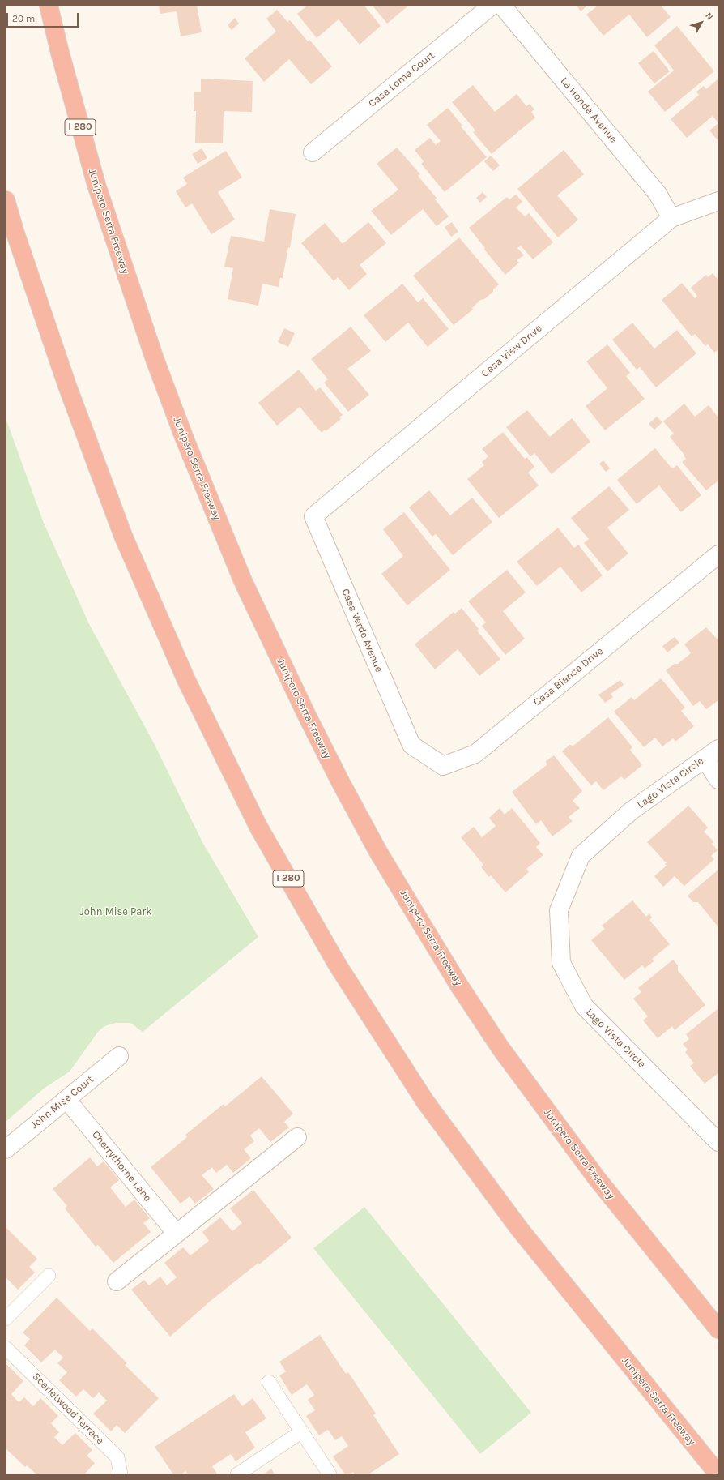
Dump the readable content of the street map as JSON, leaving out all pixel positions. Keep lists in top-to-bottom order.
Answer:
{
  "streets": {
    "highway": ["I 280", "Junipero Serra Freeway"],
    "street": [
      "Casa Loma Court",
      "La Honda Avenue",
      "Casa View Drive",
      "Casa Verde Avenue",
      "Casa Blanca Drive",
      "Lago Vista Circle",
      "John Mise Court",
      "Cherrythorne Lane"
    ],
    "lane": ["Scarletwood Terrace"]
  },
  "crossings": [
    ["La Honda Avenue", "Casa View Drive"],
    ["Casa View Drive", "Casa Verde Avenue"],
    ["Casa Verde Avenue", "Casa Blanca Drive"],
    ["John Mise Court", "Cherrythorne Lane"]
  ],
  "parks": ["John Mise Park"],
  "scale_bar": "20 m",
  "north": "top right"
}
